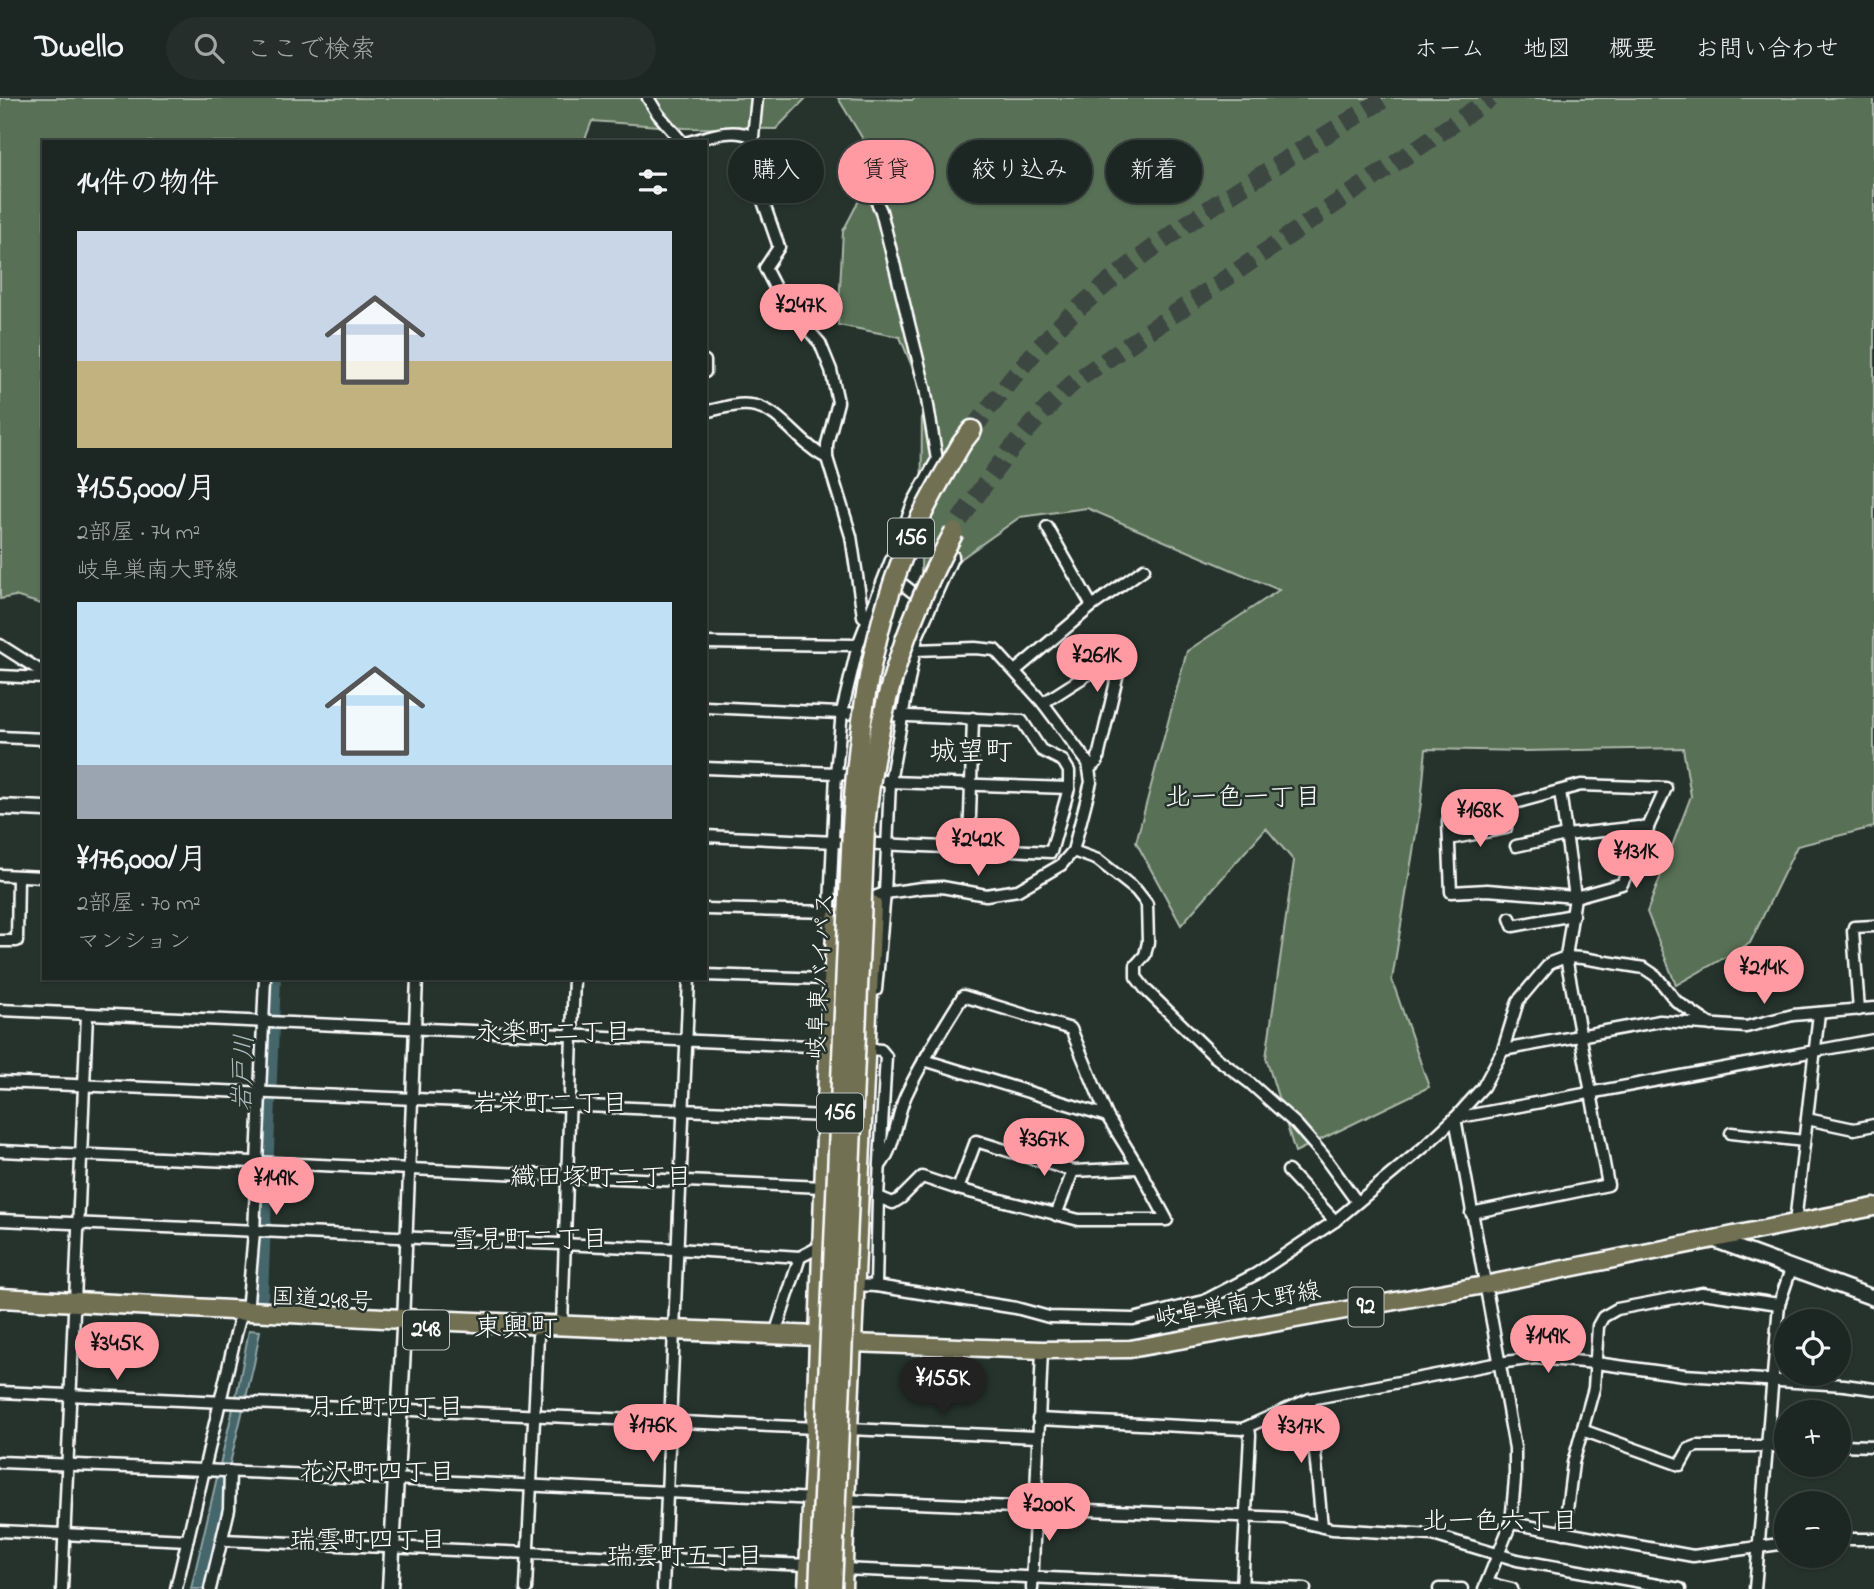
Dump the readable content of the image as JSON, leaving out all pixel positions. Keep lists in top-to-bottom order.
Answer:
{
  "streets": {
    "highway": [
      "156",
      "岐阜東バイパス",
      "国道248号",
      "248"
    ],
    "main road": ["岐阜巣南大野線", "92"]
  },
  "crossings": [
    ["156", "岐阜東バイパス"],
    ["156", "国道248号"],
    ["156", "岐阜巣南大野線"],
    ["156", "248"],
    ["国道248号", "248"],
    ["岐阜巣南大野線", "248"]
  ],
  "districts": [
    "城望町",
    "北一色一丁目",
    "永楽町二丁目",
    "岩栄町二丁目",
    "織田塚町二丁目",
    "雪見町二丁目",
    "東興町",
    "月丘町四丁目",
    "花沢町四丁目",
    "北一色六丁目",
    "瑞雲町四丁目",
    "瑞雲町五丁目"
  ],
  "water": ["岩戸川"],
  "page": {
    "header": "Dwello",
    "search": "ここで検索",
    "nav": [
      "ホーム",
      "地図",
      "概要",
      "お問い合わせ"
    ],
    "chip": [
      "購入",
      "賃貸",
      "絞り込み",
      "新着"
    ],
    "heading": "14件の物件",
    "list": [
      {
        "name": "¥155,000/月",
        "note": "2部屋 · 74 m² · 岐阜巣南大野線"
      },
      {
        "name": "¥176,000/月",
        "note": "2部屋 · 70 m² · マンション"
      }
    ],
    "price": [
      "¥247K",
      "¥261K",
      "¥168K",
      "¥242K",
      "¥131K",
      "¥214K",
      "¥367K",
      "¥149K",
      "¥149K",
      "¥345K",
      "¥155K",
      "¥176K",
      "¥317K",
      "¥200K"
    ],
    "map_buttons": ["+", "−"]
  }
}
